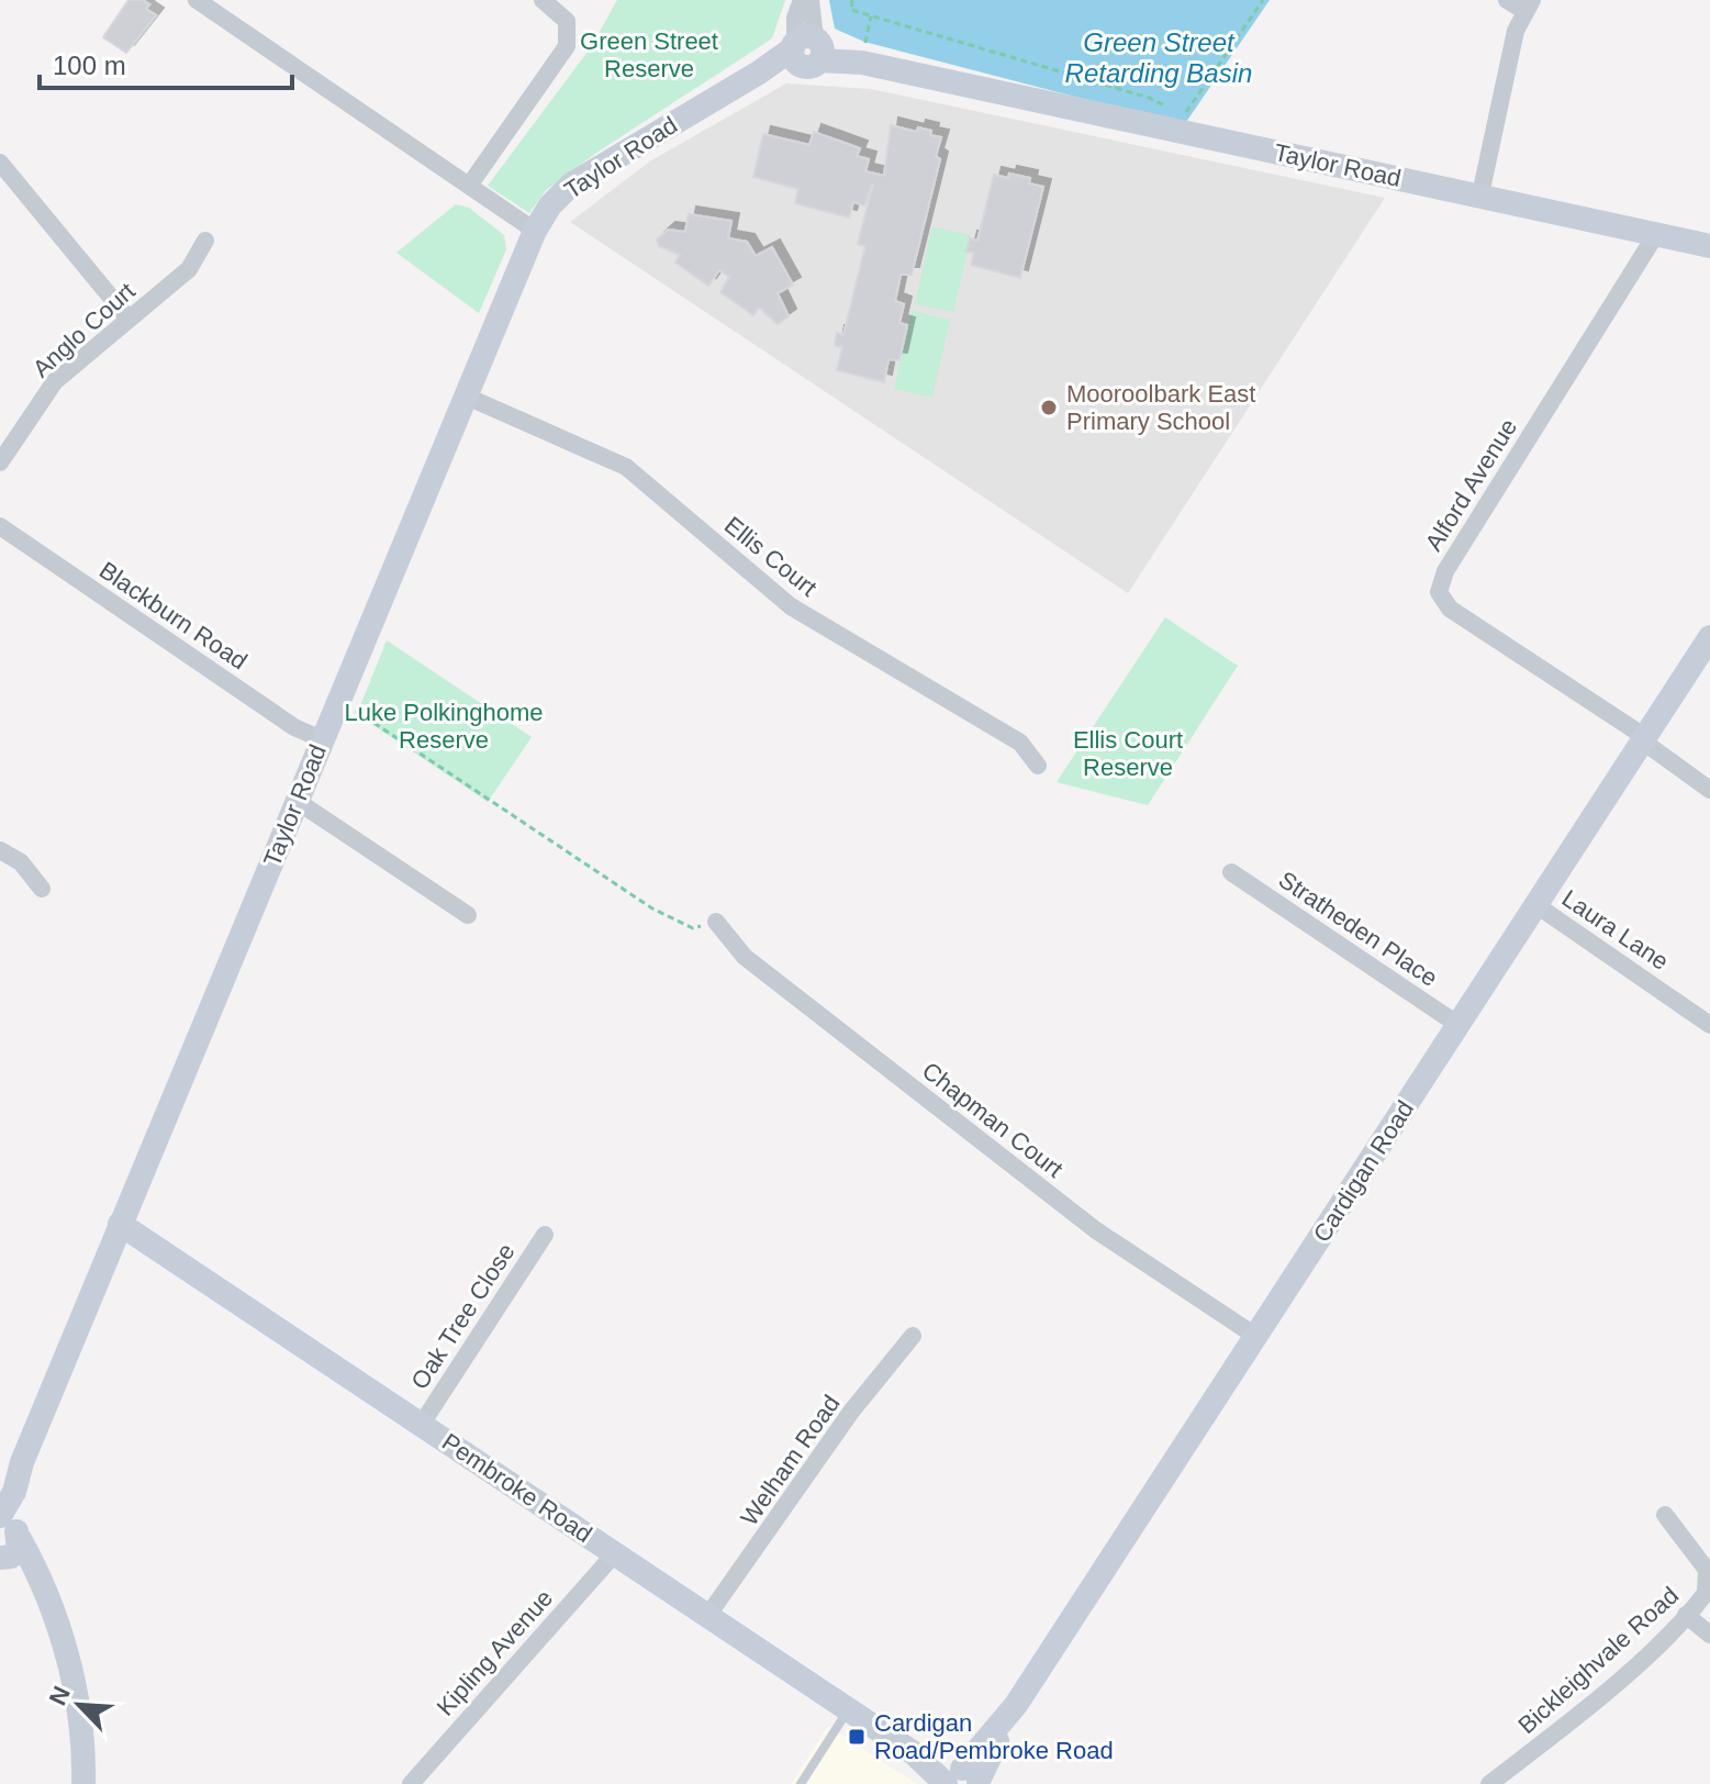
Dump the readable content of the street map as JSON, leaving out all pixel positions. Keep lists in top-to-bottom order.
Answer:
{
  "streets": {
    "street": [
      "Taylor Road",
      "Anglo Court",
      "Alford Avenue",
      "Ellis Court",
      "Blackburn Road",
      "Stratheden Place",
      "Laura Lane",
      "Chapman Court",
      "Cardigan Road",
      "Oak Tree Close",
      "Welham Road",
      "Pembroke Road",
      "Kipling Avenue",
      "Bickleighvale Road"
    ]
  },
  "crossings": [
    ["Taylor Road", "Alford Avenue"],
    ["Taylor Road", "Ellis Court"],
    ["Taylor Road", "Blackburn Road"],
    ["Taylor Road", "Pembroke Road"],
    ["Alford Avenue", "Cardigan Road"],
    ["Stratheden Place", "Cardigan Road"],
    ["Laura Lane", "Cardigan Road"],
    ["Chapman Court", "Cardigan Road"],
    ["Cardigan Road", "Pembroke Road"],
    ["Oak Tree Close", "Pembroke Road"],
    ["Welham Road", "Pembroke Road"],
    ["Pembroke Road", "Kipling Avenue"]
  ],
  "water": ["Green Street Retarding Basin"],
  "parks": ["Green Street Reserve", "Luke Polkinghome Reserve", "Ellis Court Reserve"],
  "places": {
    "other": ["Mooroolbark East Primary School"],
    "transit": ["Cardigan Road/Pembroke Road"]
  },
  "scale_bar": "100 m",
  "north": "top left"
}
